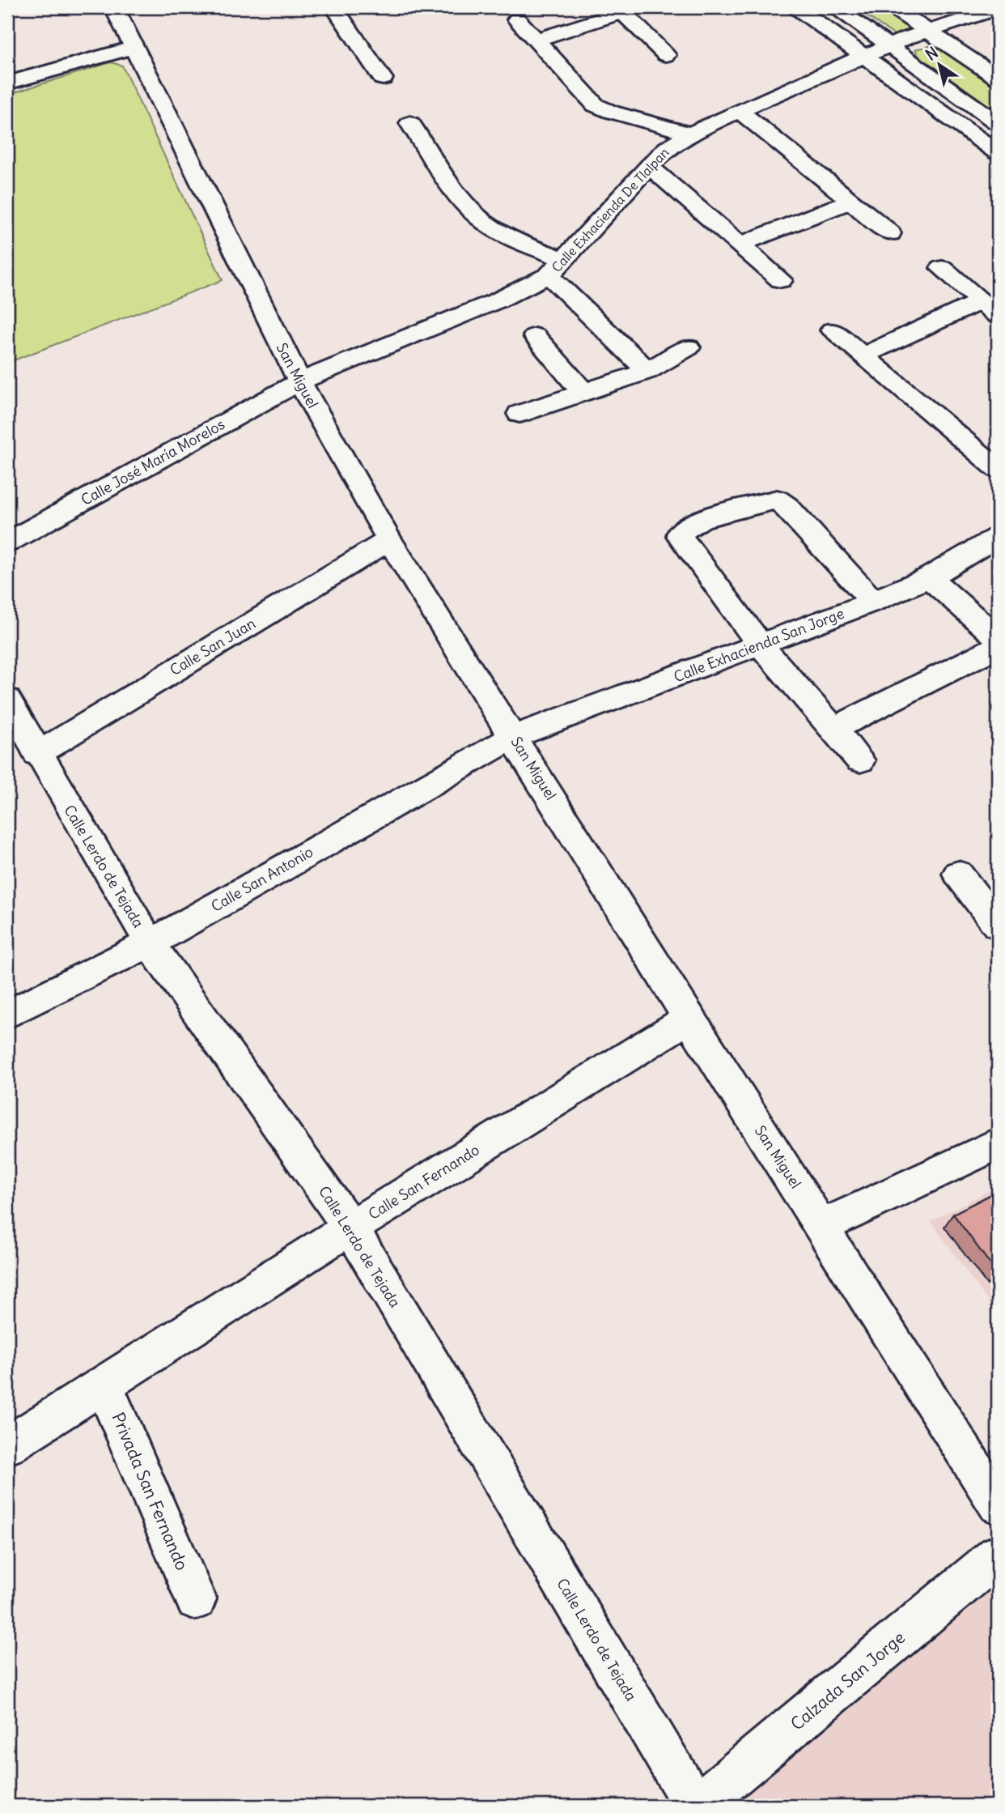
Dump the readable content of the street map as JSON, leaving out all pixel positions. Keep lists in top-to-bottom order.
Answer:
{
  "streets": {
    "street": [
      "Calle Exhacienda De Tlalpan",
      "San Miguel",
      "Calle José María Morelos",
      "Calle Exhacienda San Jorge",
      "Calle San Juan",
      "Calle Lerdo de Tejada",
      "Calle San Antonio",
      "Calle San Fernando",
      "Privada San Fernando",
      "Calzada San Jorge"
    ]
  },
  "crossings": [
    ["Calle Exhacienda De Tlalpan", "San Miguel"],
    ["Calle Exhacienda De Tlalpan", "Calle José María Morelos"],
    ["San Miguel", "Calle José María Morelos"],
    ["San Miguel", "Calle Exhacienda San Jorge"],
    ["San Miguel", "Calle San Juan"],
    ["San Miguel", "Calle San Antonio"],
    ["San Miguel", "Calle San Fernando"],
    ["Calle Exhacienda San Jorge", "Calle San Antonio"],
    ["Calle San Juan", "Calle Lerdo de Tejada"],
    ["Calle Lerdo de Tejada", "Calle San Antonio"],
    ["Calle Lerdo de Tejada", "Calle San Fernando"],
    ["Calle Lerdo de Tejada", "Calzada San Jorge"],
    ["Calle San Fernando", "Privada San Fernando"]
  ],
  "north": "top left"
}
